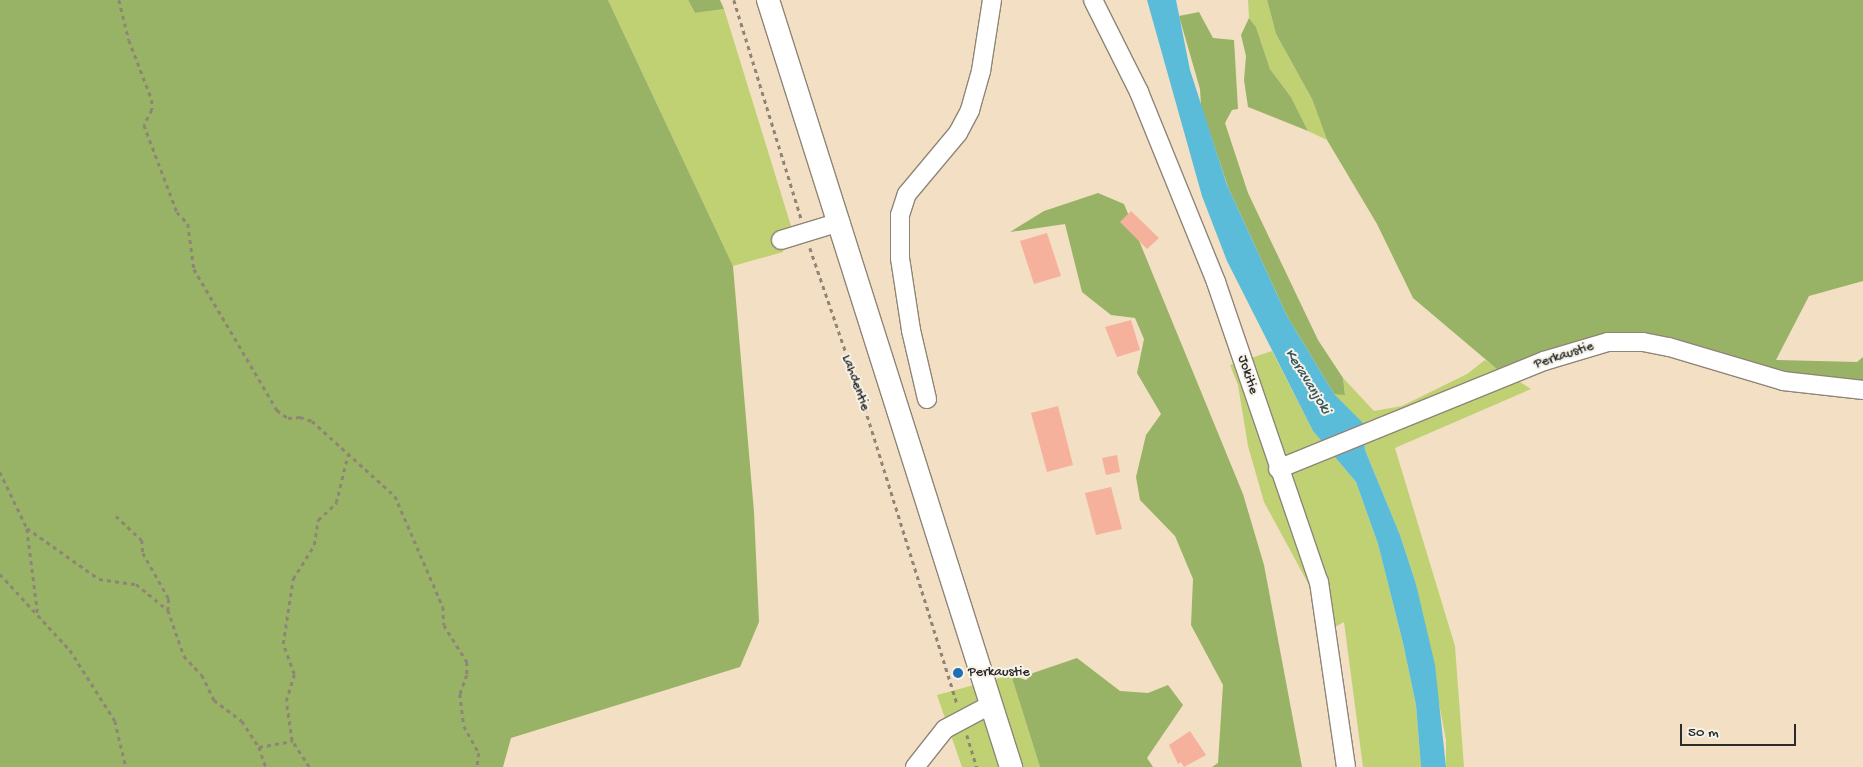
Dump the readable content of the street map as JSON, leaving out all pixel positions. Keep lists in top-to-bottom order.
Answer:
{
  "streets": {
    "street": ["Perkaustie", "Jokitie"],
    "path": ["Lahdentie"]
  },
  "crossings": [
    ["Perkaustie", "Jokitie"]
  ],
  "water": ["Keravanjoki"],
  "places": ["Perkaustie"],
  "scale_bar": "50 m"
}
